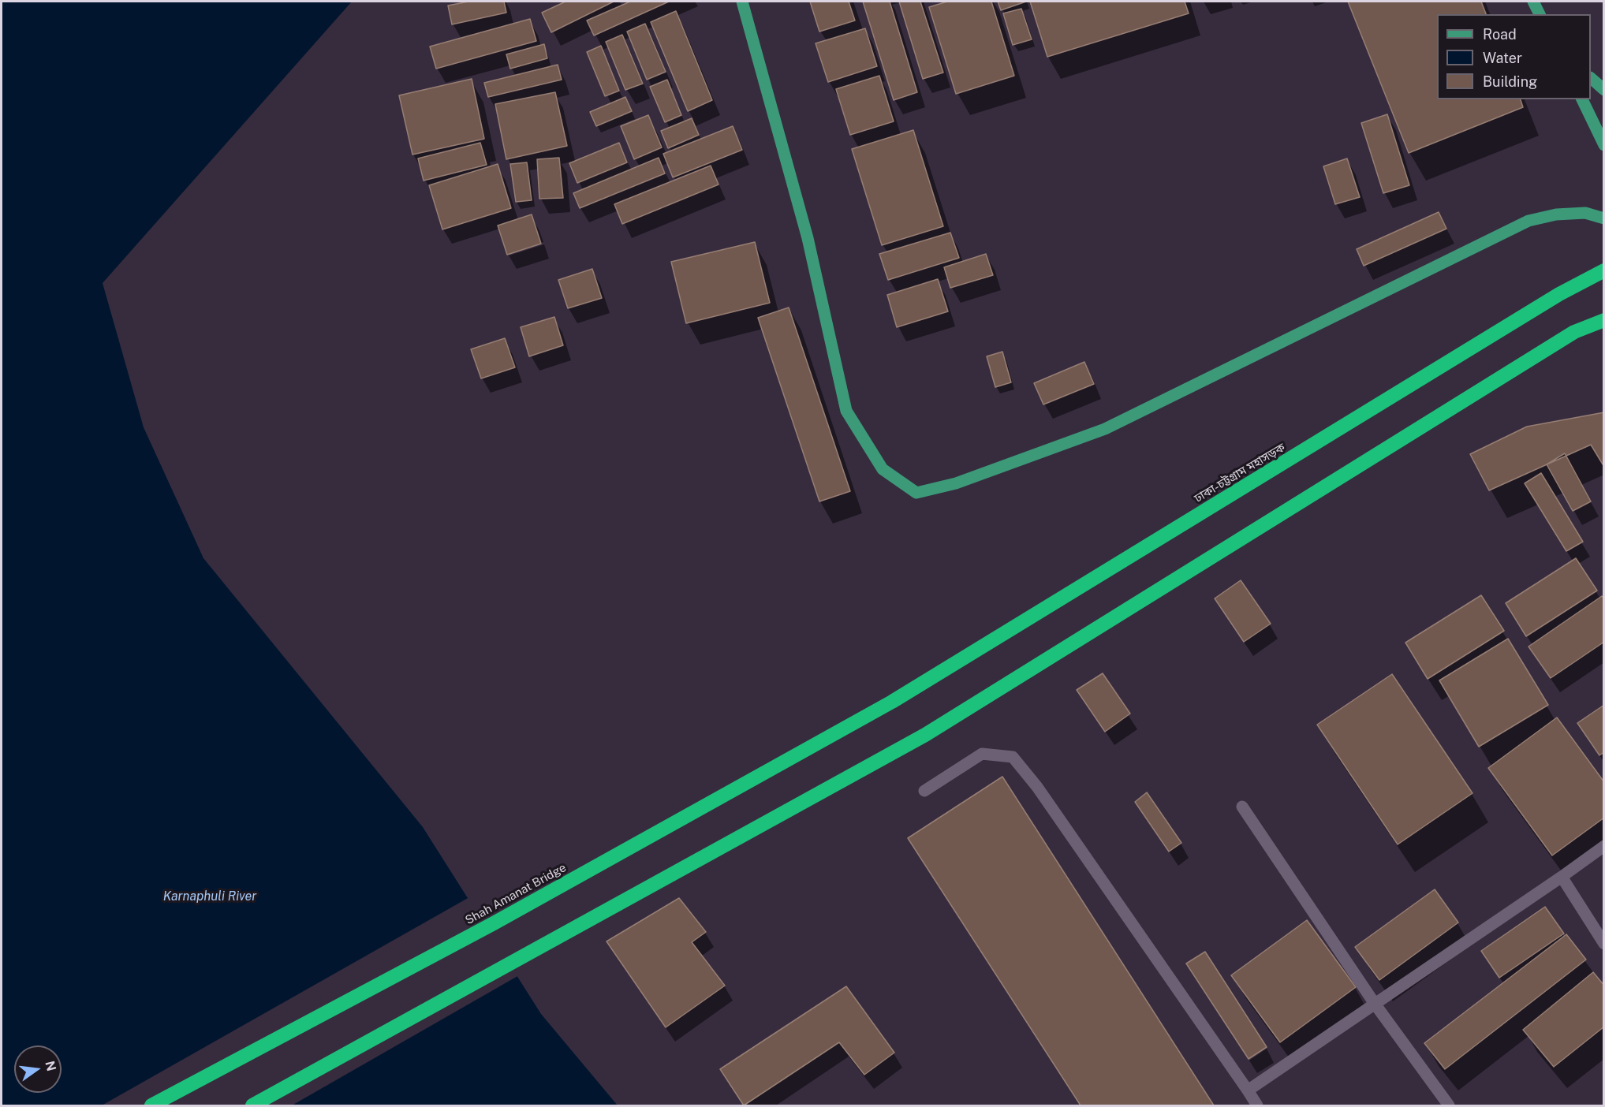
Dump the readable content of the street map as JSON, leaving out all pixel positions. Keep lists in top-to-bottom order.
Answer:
{
  "streets": {
    "highway": ["ঢাকা-চট্টগ্রাম মহাসড়ক", "Shah Amanat Bridge"]
  },
  "crossings": [
    ["ঢাকা-চট্টগ্রাম মহাসড়ক", "Shah Amanat Bridge"]
  ],
  "water": ["Karnaphuli River"],
  "legend": ["Road", "Water", "Building"],
  "north": "right"
}
